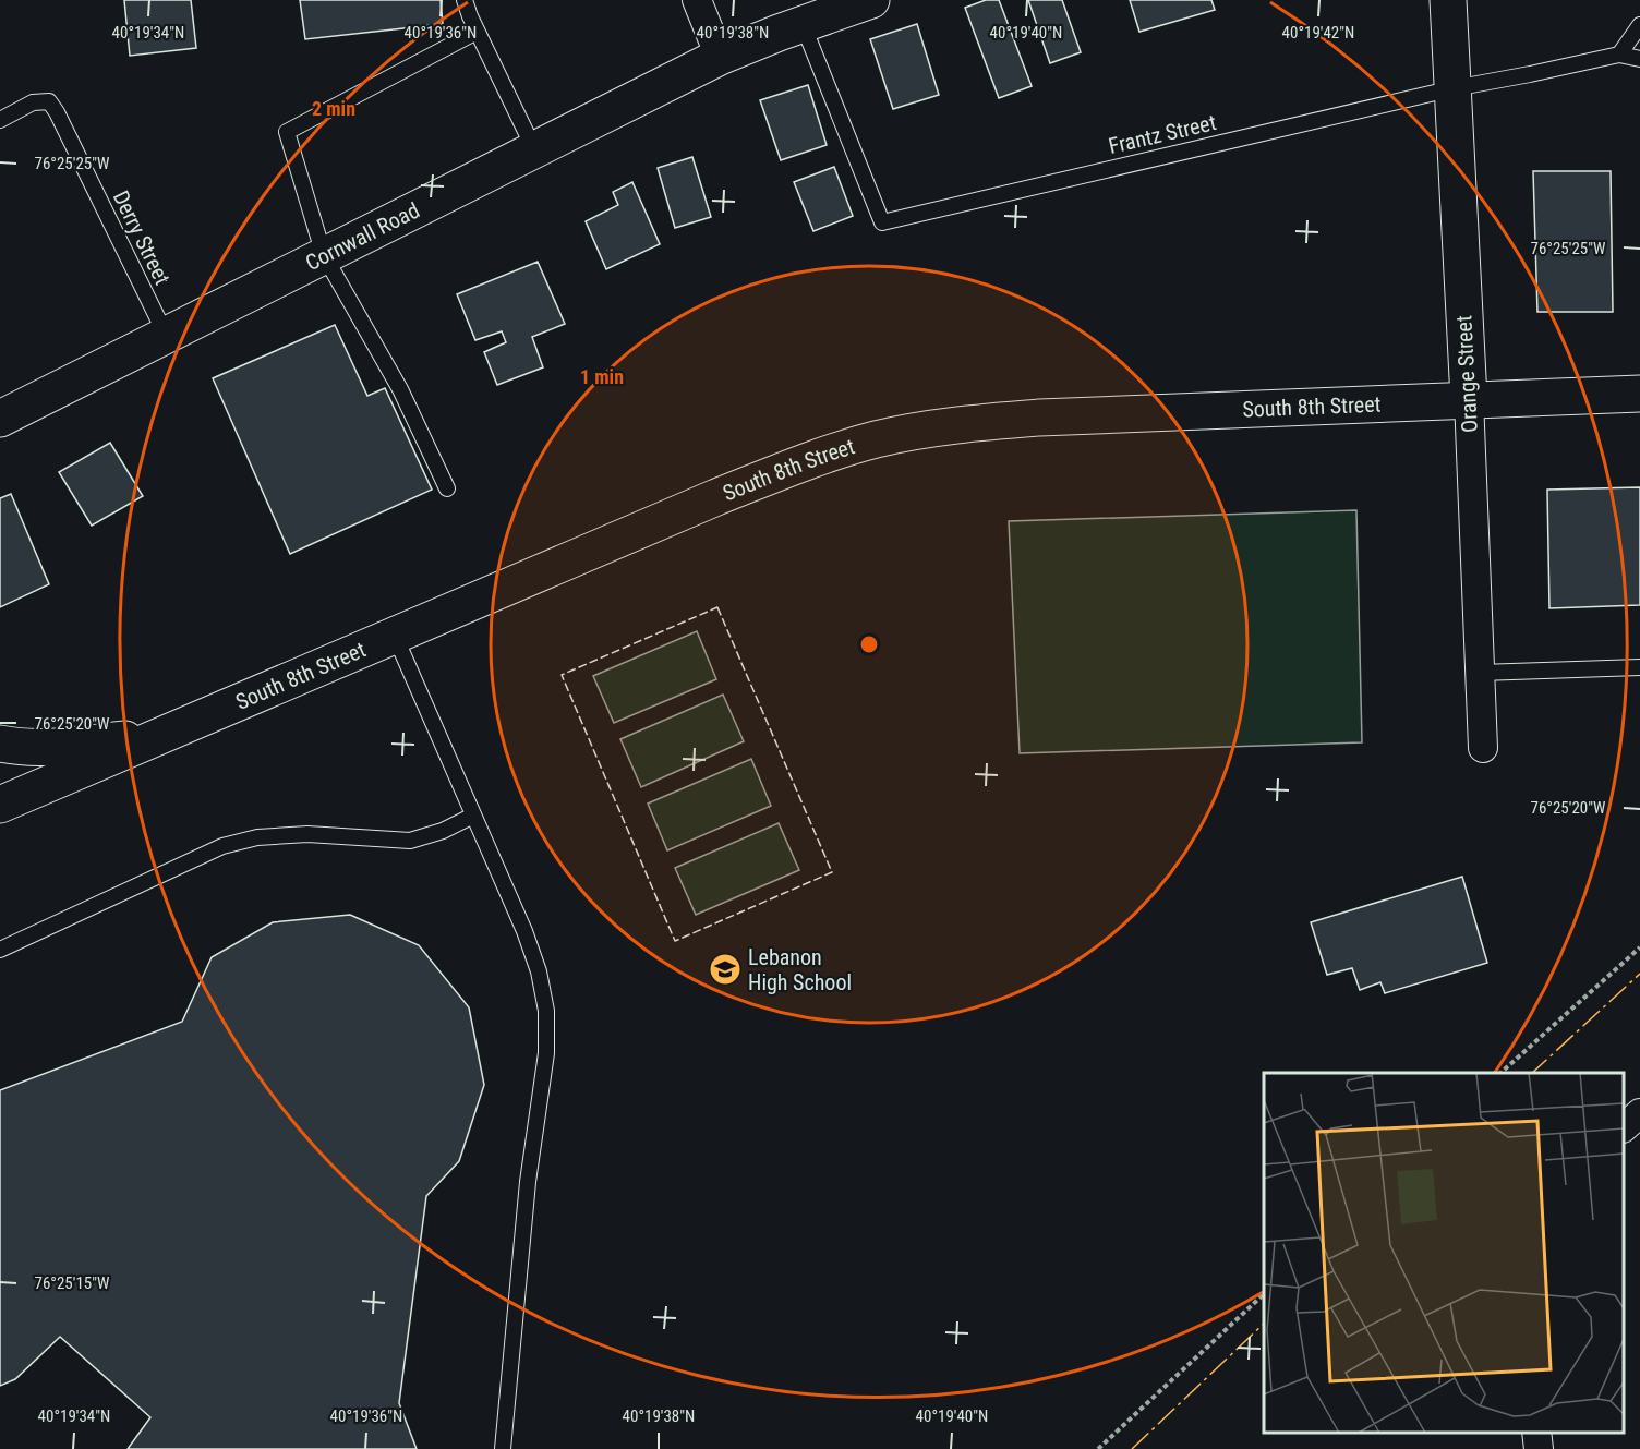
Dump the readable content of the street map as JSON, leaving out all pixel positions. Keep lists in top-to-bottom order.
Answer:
{
  "streets": {
    "street": ["Cornwall Road", "Orange Street", "South 8th Street"],
    "lane": ["Frantz Street", "Derry Street"]
  },
  "crossings": [
    ["Frantz Street", "Cornwall Road"],
    ["Frantz Street", "Orange Street"],
    ["Cornwall Road", "Derry Street"],
    ["Orange Street", "South 8th Street"]
  ],
  "places": {
    "school or university": ["Lebanon High School"]
  },
  "coordinates": [
    "40°19'34\"N",
    "40°19'36\"N",
    "40°19'38\"N",
    "40°19'40\"N",
    "40°19'42\"N",
    "76°25'25\"W",
    "76°25'20\"W",
    "76°25'15\"W"
  ],
  "rings": ["2 min", "1 min"]
}
